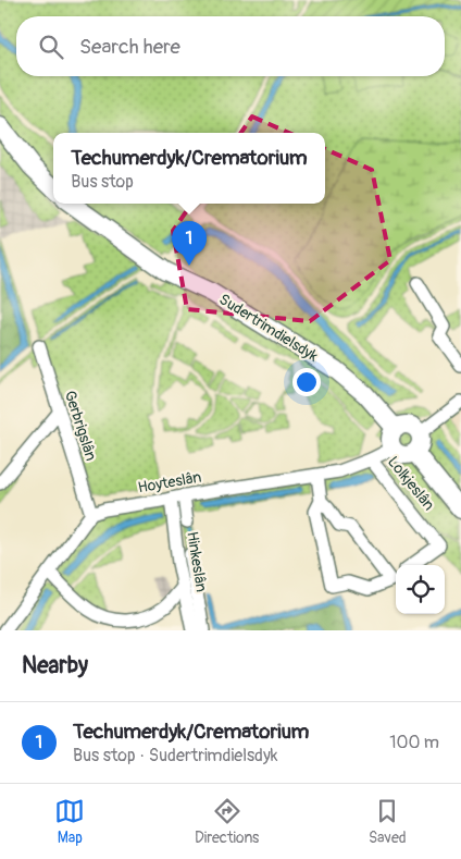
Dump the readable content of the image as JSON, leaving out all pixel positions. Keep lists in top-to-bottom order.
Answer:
{
  "streets": {
    "street": [
      "Sudertrimdielsdyk",
      "Gerbrigslân",
      "Hoyteslân",
      "Lolkjeslân",
      "Hinkeslân"
    ]
  },
  "crossings": [
    ["Sudertrimdielsdyk", "Hoyteslân"],
    ["Gerbrigslân", "Hoyteslân"],
    ["Gerbrigslân", "Hinkeslân"],
    ["Hoyteslân", "Lolkjeslân"],
    ["Hoyteslân", "Hinkeslân"]
  ],
  "page": {
    "search": "Search here",
    "popup": ["Techumerdyk/Crematorium", "Bus stop"],
    "pins": "1",
    "heading": "Nearby",
    "list": [
      {
        "mark": "1",
        "name": "Techumerdyk/Crematorium",
        "note": "Bus stop · Sudertrimdielsdyk",
        "value": "100 m"
      }
    ],
    "nav": ["Map", "Directions", "Saved"]
  }
}
